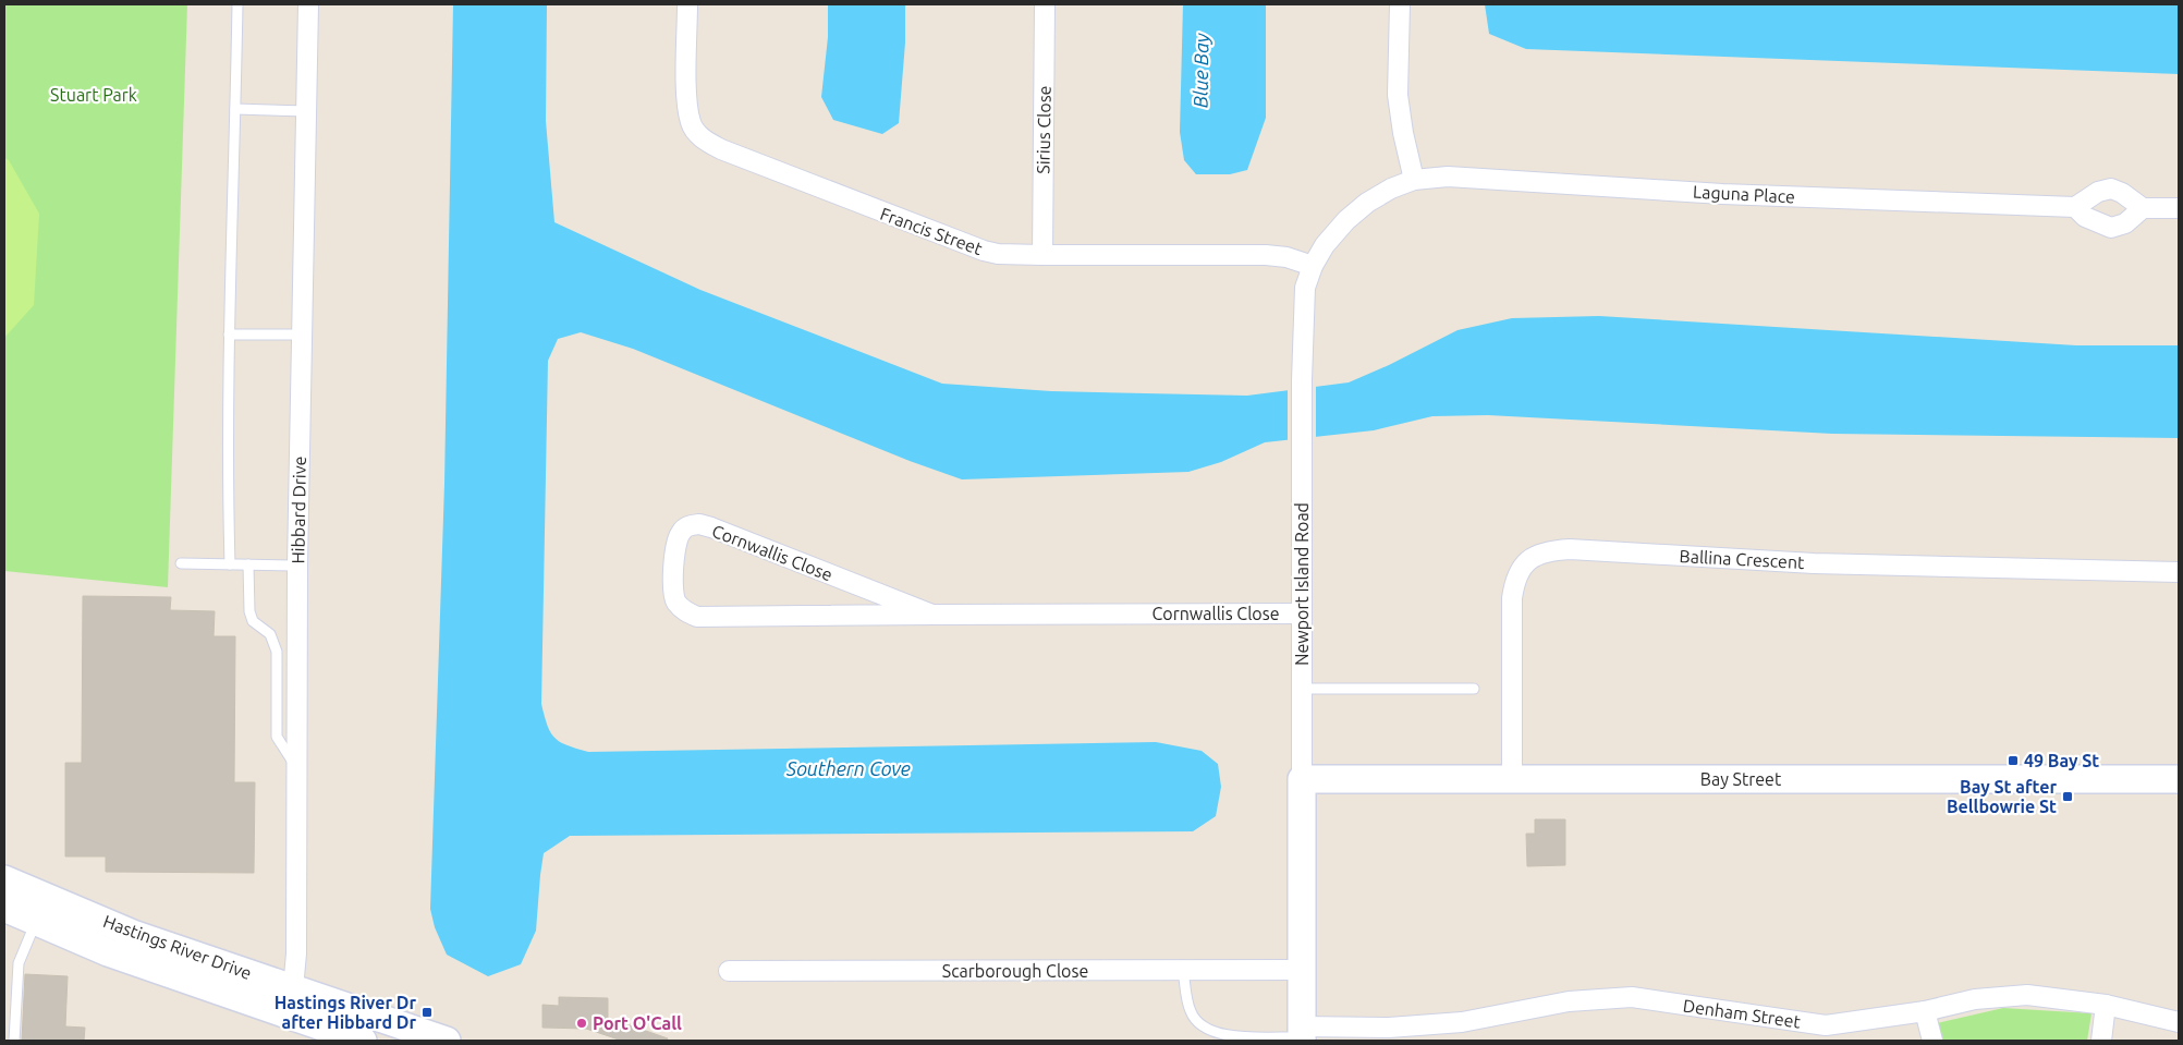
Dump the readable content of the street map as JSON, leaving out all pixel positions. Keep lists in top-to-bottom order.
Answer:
{
  "streets": {
    "street": [
      "Sirius Close",
      "Laguna Place",
      "Francis Street",
      "Hibbard Drive",
      "Cornwallis Close",
      "Ballina Crescent",
      "Newport Island Road",
      "Bay Street",
      "Hastings River Drive",
      "Scarborough Close",
      "Denham Street"
    ]
  },
  "crossings": [
    ["Sirius Close", "Francis Street"],
    ["Laguna Place", "Newport Island Road"],
    ["Francis Street", "Newport Island Road"],
    ["Hibbard Drive", "Hastings River Drive"],
    ["Cornwallis Close", "Newport Island Road"],
    ["Ballina Crescent", "Bay Street"],
    ["Newport Island Road", "Bay Street"],
    ["Newport Island Road", "Scarborough Close"],
    ["Newport Island Road", "Denham Street"]
  ],
  "water": ["Blue Bay", "Southern Cove"],
  "parks": ["Stuart Park"],
  "places": {
    "transit": ["49 Bay St", "Bay St after Bellbowrie St", "Hastings River Dr after Hibbard Dr"],
    "other": ["Port O'Call"]
  }
}
